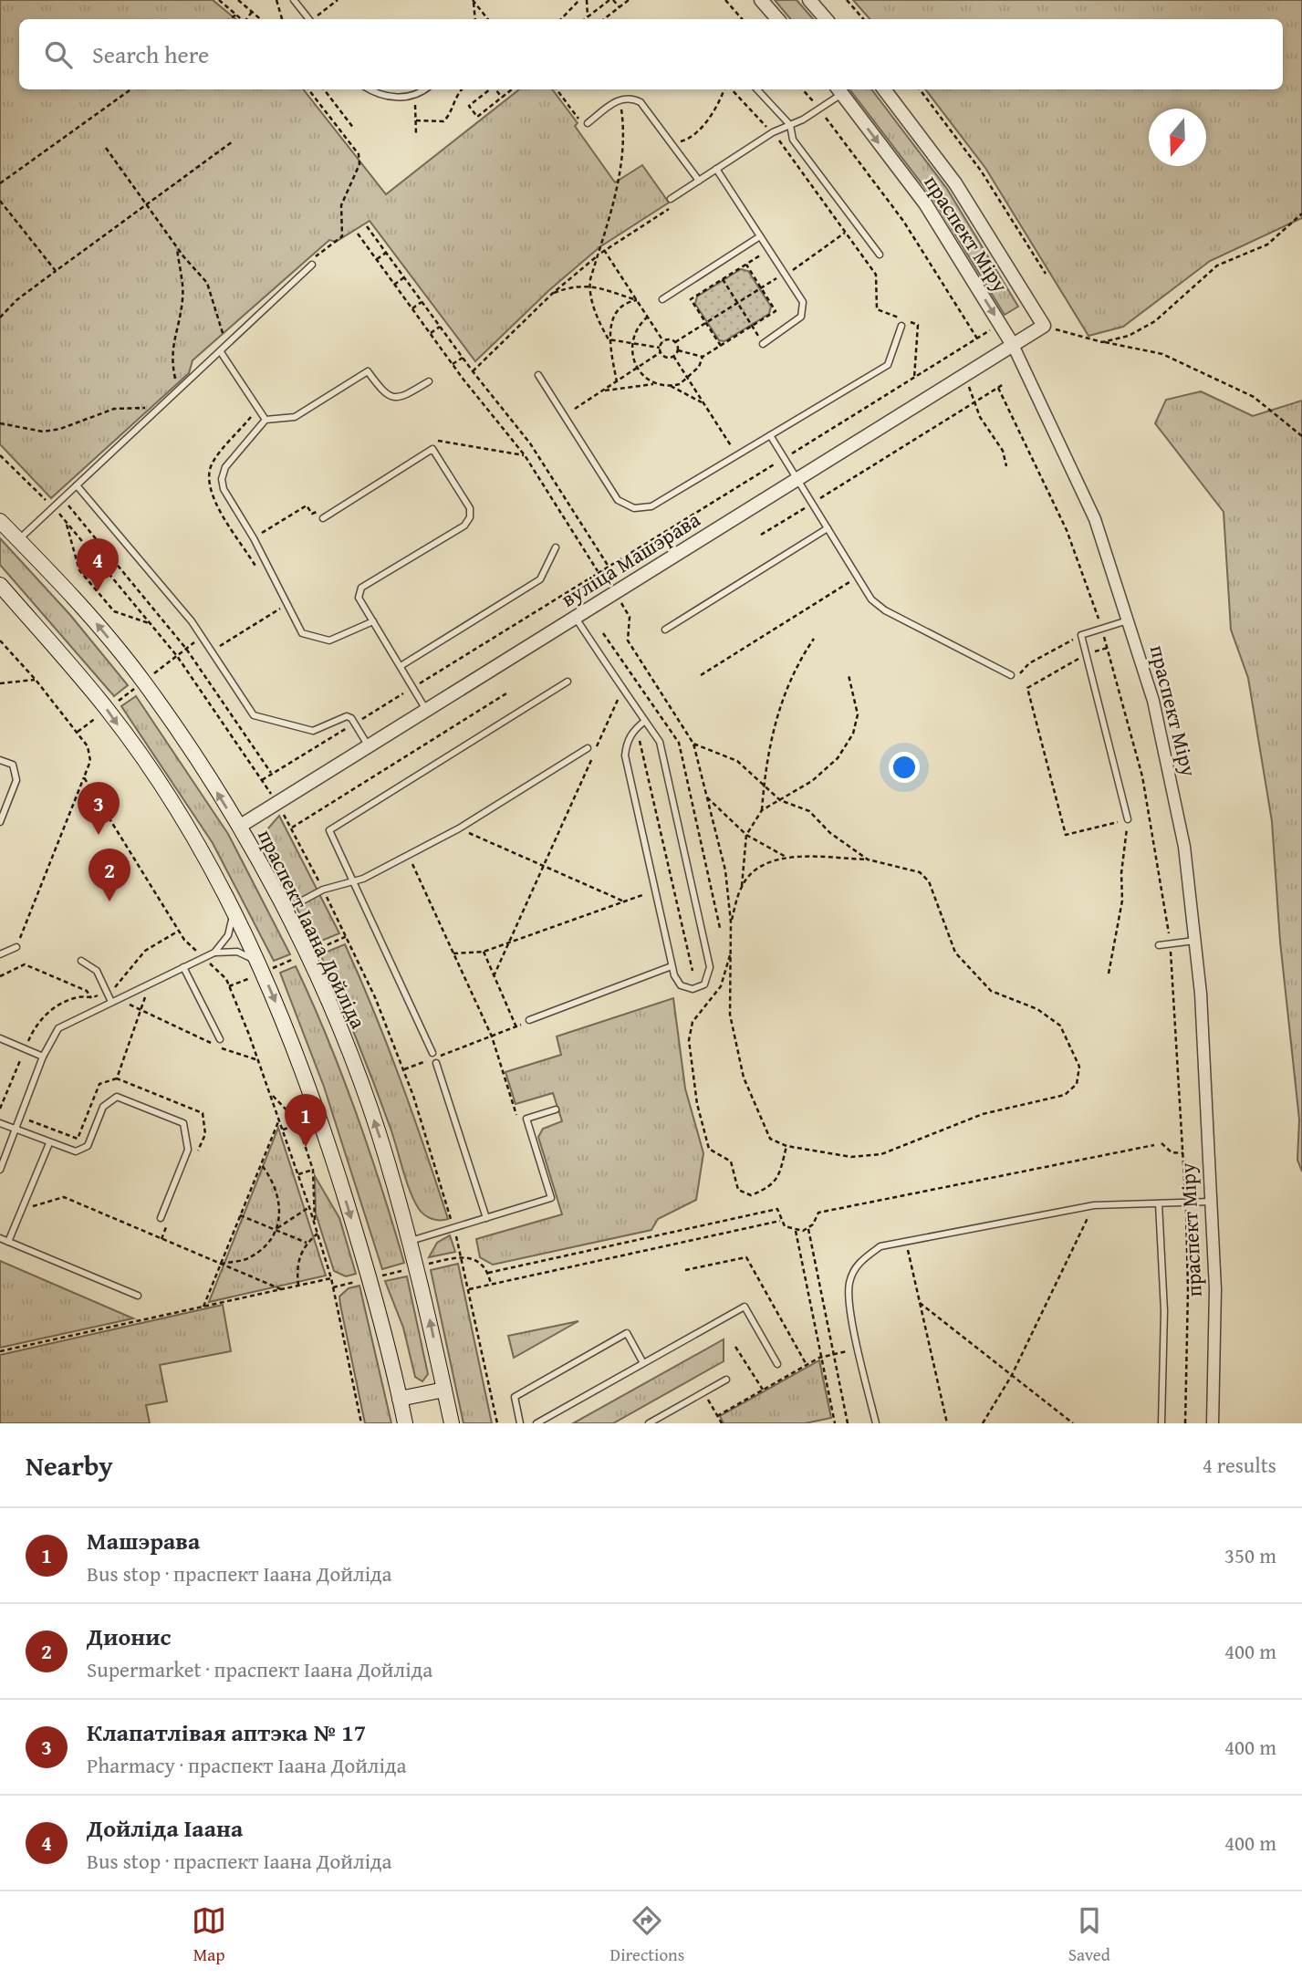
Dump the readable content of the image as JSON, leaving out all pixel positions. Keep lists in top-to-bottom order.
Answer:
{
  "streets": {
    "main road": ["праспект Іаана Дойліда"],
    "street": ["праспект Міру", "вуліца Машэрава"]
  },
  "crossings": [
    ["праспект Міру", "вуліца Машэрава"],
    ["вуліца Машэрава", "праспект Іаана Дойліда"]
  ],
  "north": "bottom",
  "page": {
    "search": "Search here",
    "pins": [
      "4",
      "3",
      "2",
      "1"
    ],
    "heading": ["Nearby", "4 results"],
    "list": [
      {
        "mark": "1",
        "name": "Машэрава",
        "note": "Bus stop · праспект Іаана Дойліда",
        "value": "350 m"
      },
      {
        "mark": "2",
        "name": "Дионис",
        "note": "Supermarket · праспект Іаана Дойліда",
        "value": "400 m"
      },
      {
        "mark": "3",
        "name": "Клапатлівая аптэка № 17",
        "note": "Pharmacy · праспект Іаана Дойліда",
        "value": "400 m"
      },
      {
        "mark": "4",
        "name": "Дойліда Іаана",
        "note": "Bus stop · праспект Іаана Дойліда",
        "value": "400 m"
      }
    ],
    "nav": ["Map", "Directions", "Saved"]
  }
}
